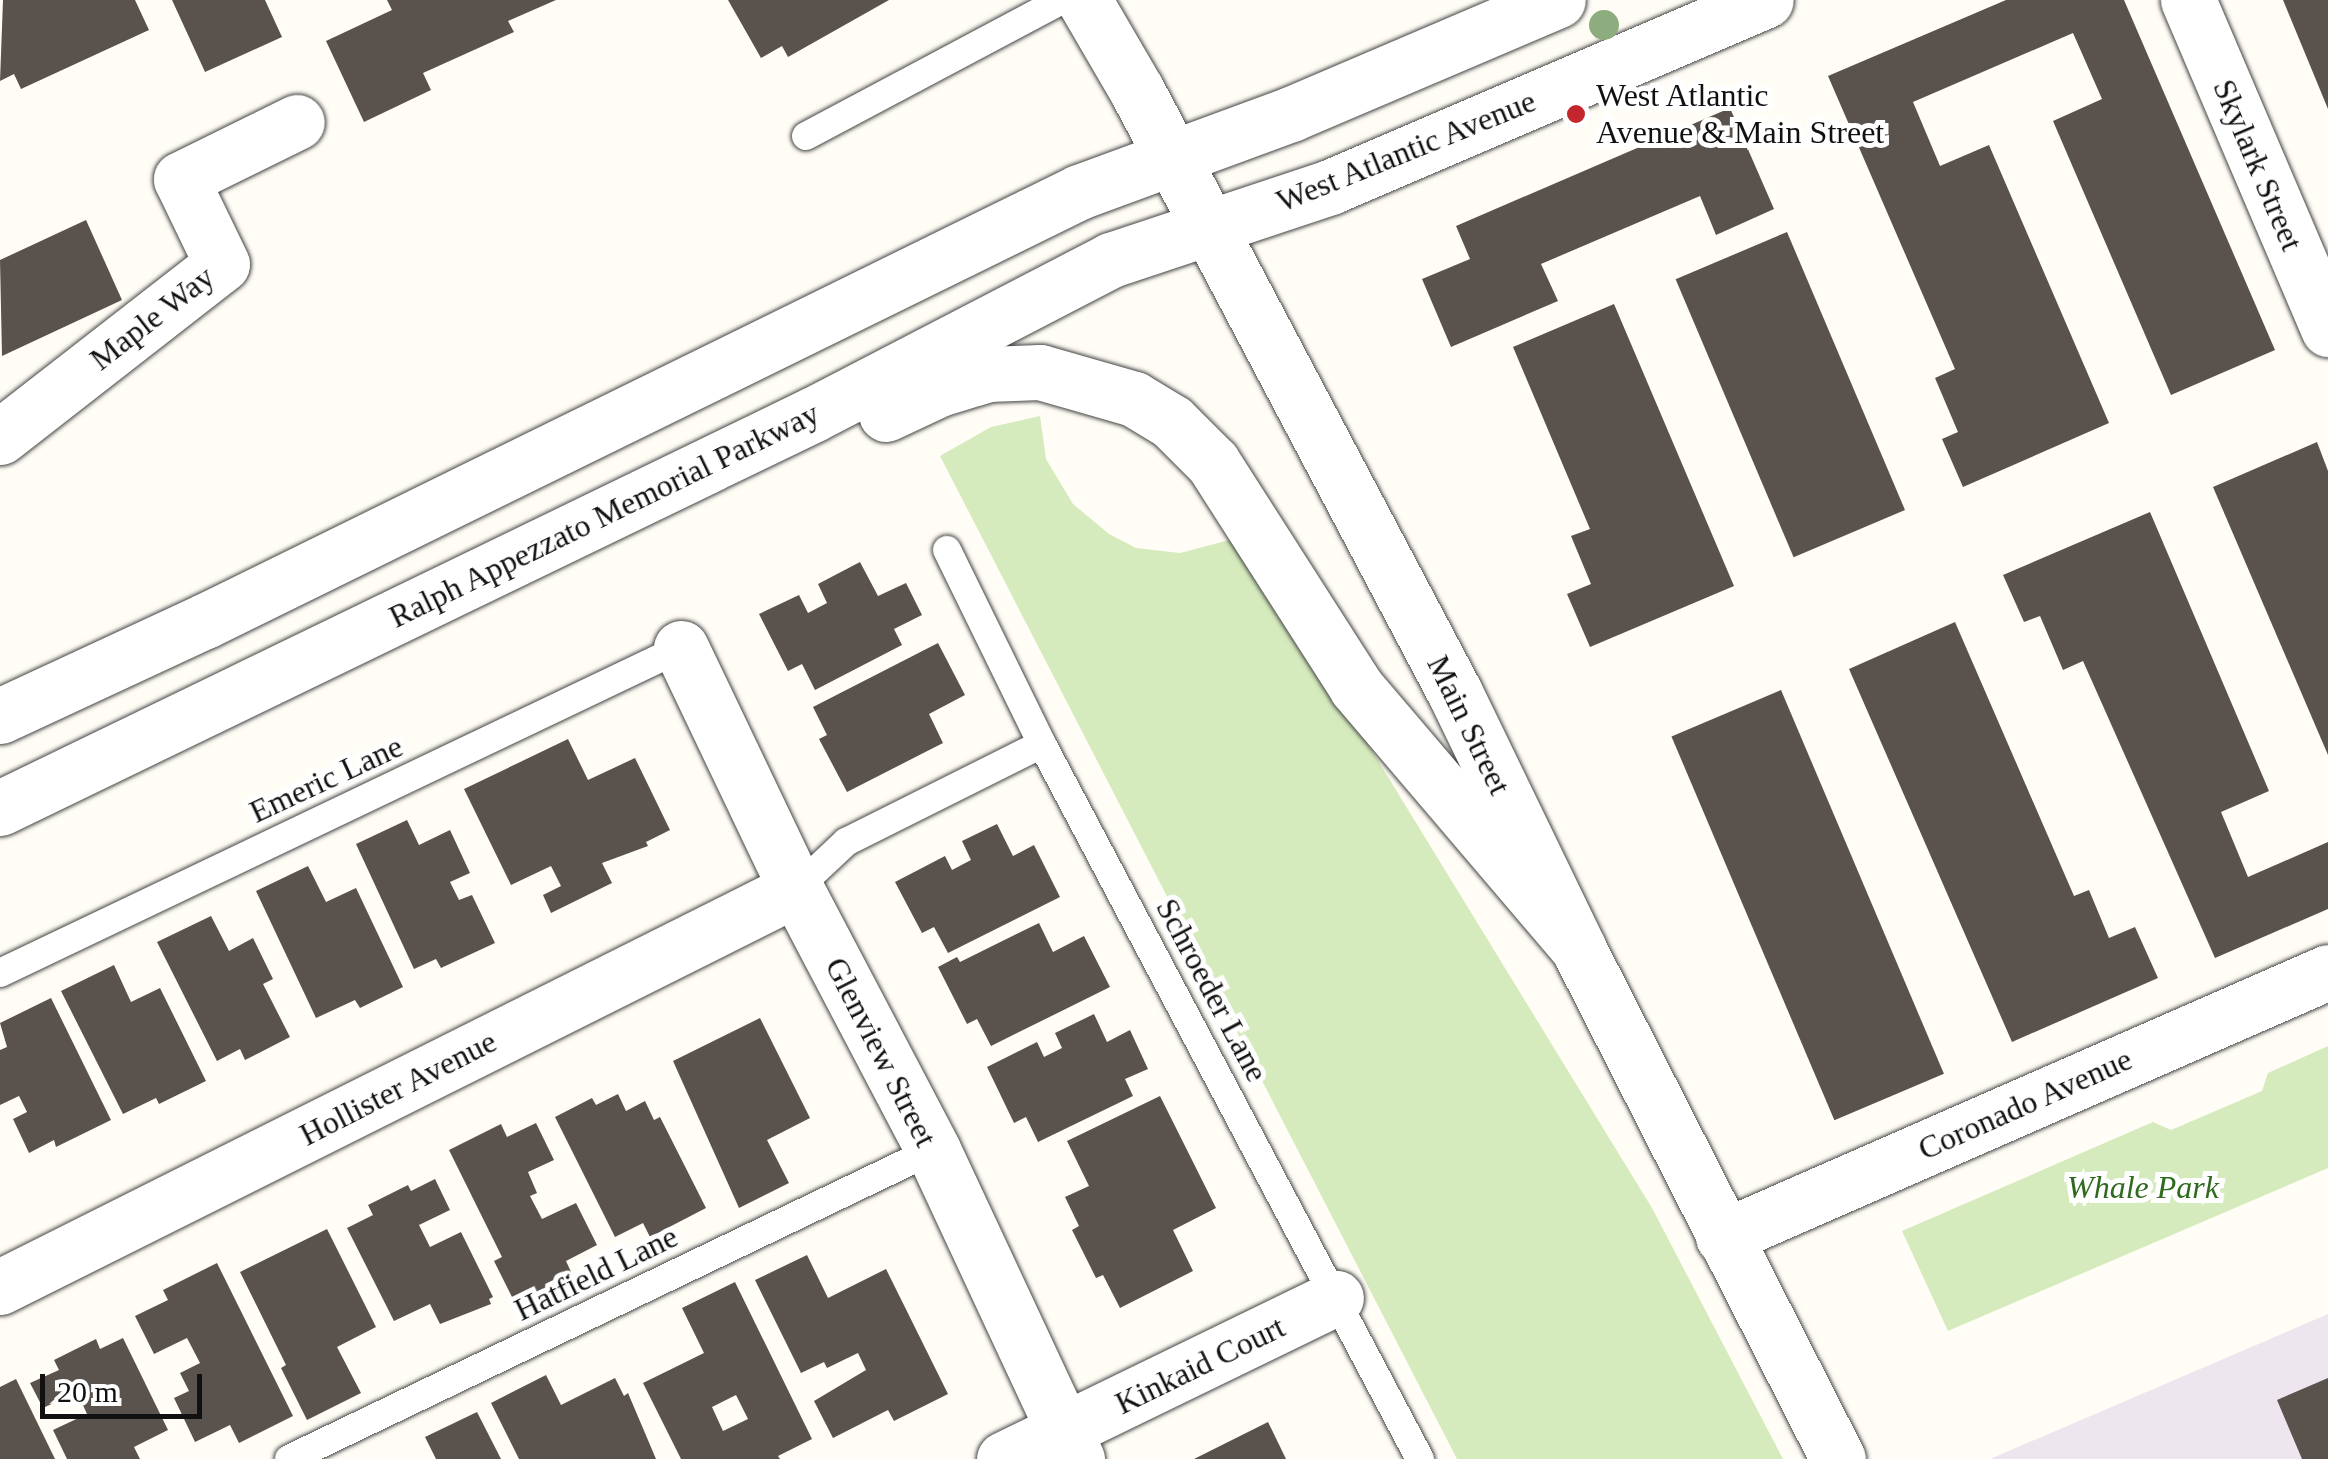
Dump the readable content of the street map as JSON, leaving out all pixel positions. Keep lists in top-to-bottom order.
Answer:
{
  "streets": {
    "street": [
      "West Atlantic Avenue",
      "Skylark Street",
      "Maple Way",
      "Ralph Appezzato Memorial Parkway",
      "Main Street",
      "Glenview Street",
      "Hollister Avenue",
      "Coronado Avenue",
      "Kinkaid Court"
    ],
    "lane": ["Emeric Lane", "Schroeder Lane", "Hatfield Lane"]
  },
  "crossings": [
    ["West Atlantic Avenue", "Ralph Appezzato Memorial Parkway"],
    ["West Atlantic Avenue", "Main Street"],
    ["Ralph Appezzato Memorial Parkway", "Main Street"],
    ["Main Street", "Coronado Avenue"],
    ["Emeric Lane", "Glenview Street"],
    ["Schroeder Lane", "Kinkaid Court"],
    ["Glenview Street", "Hollister Avenue"],
    ["Glenview Street", "Hatfield Lane"],
    ["Glenview Street", "Kinkaid Court"]
  ],
  "parks": ["Whale Park"],
  "places": ["West Atlantic Avenue & Main Street"],
  "scale_bar": "20 m"
}
